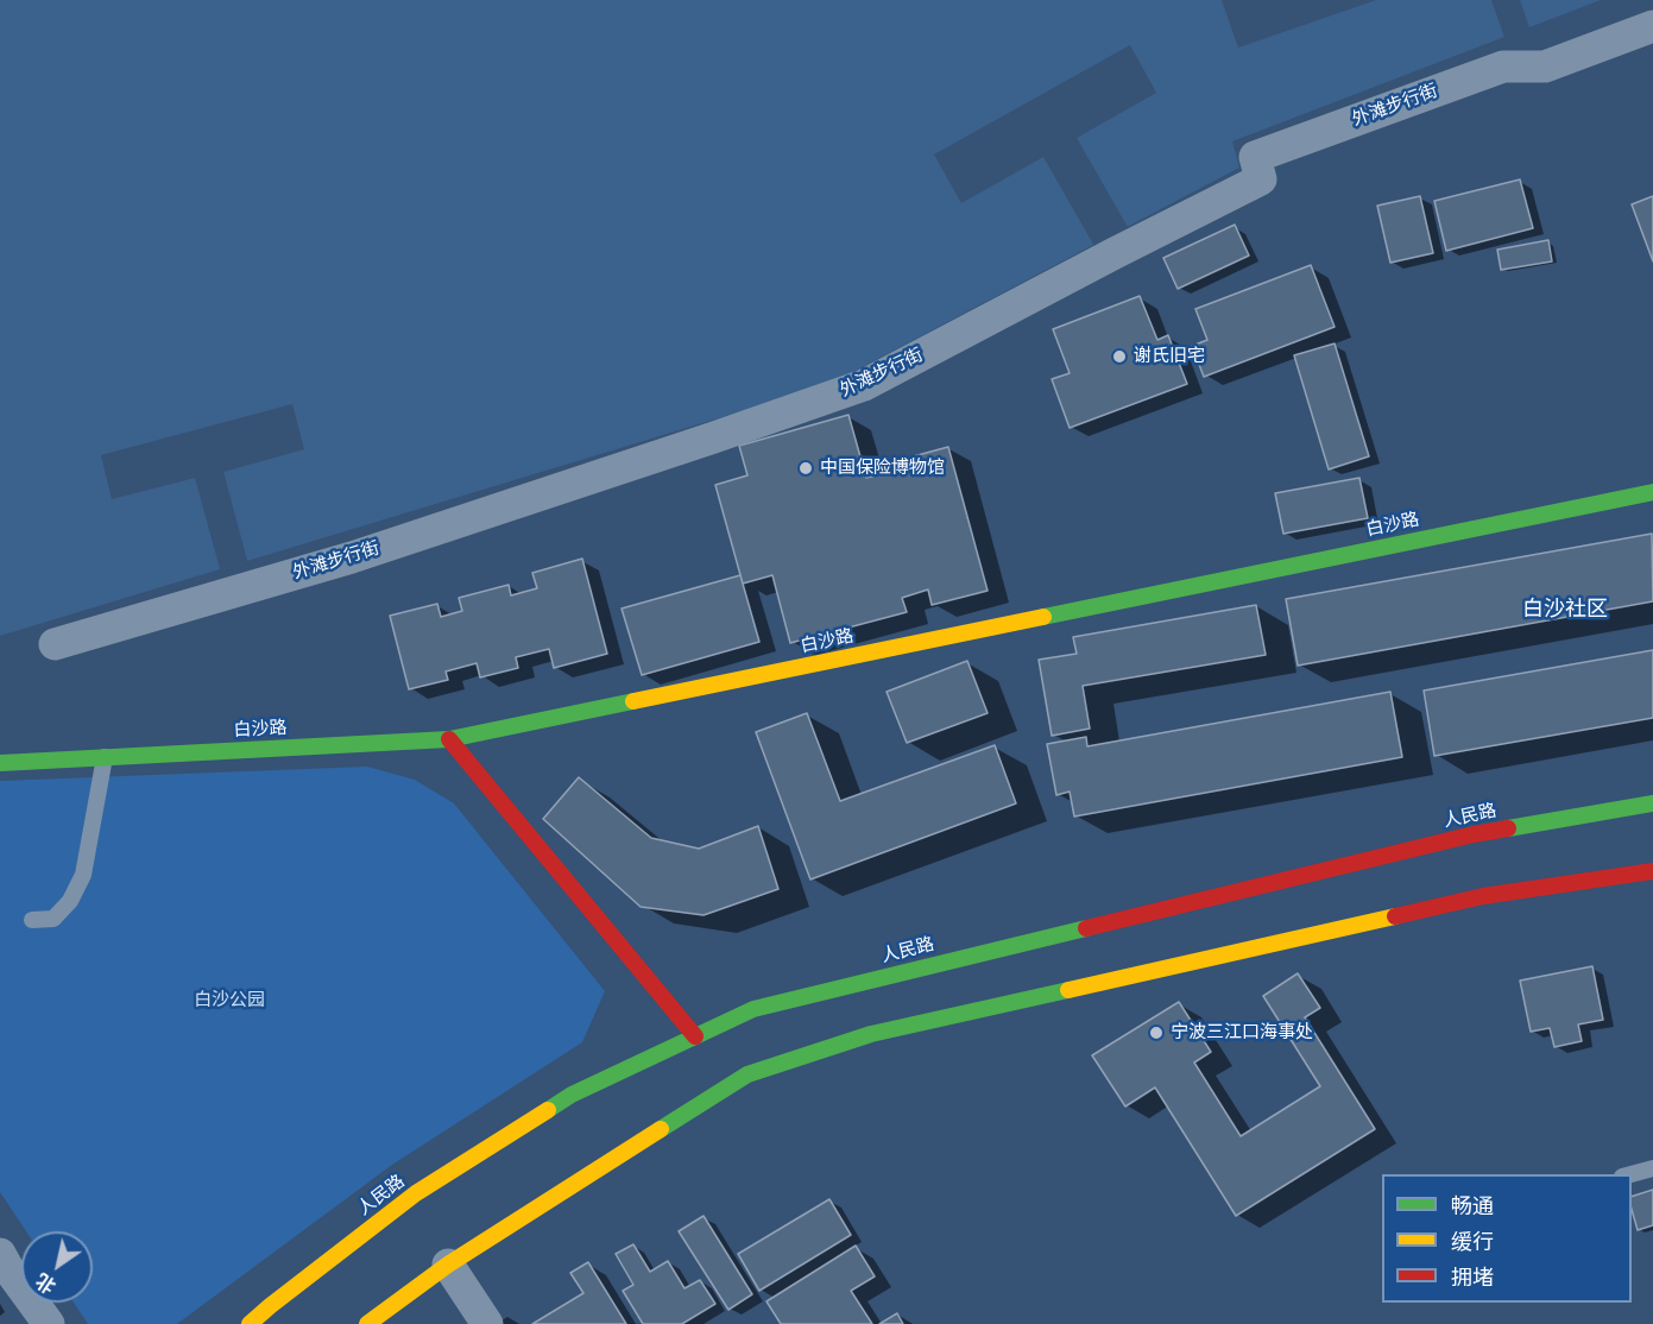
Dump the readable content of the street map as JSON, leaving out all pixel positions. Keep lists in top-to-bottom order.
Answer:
{
  "streets": {
    "main road": ["白沙路", "人民路"],
    "street": ["外滩步行街"]
  },
  "districts": ["白沙社区"],
  "parks": ["白沙公园"],
  "places": ["谢氏旧宅", "中国保险博物馆", "宁波三江口海事处"],
  "legend": ["畅通", "缓行", "拥堵"],
  "north": "bottom left"
}
